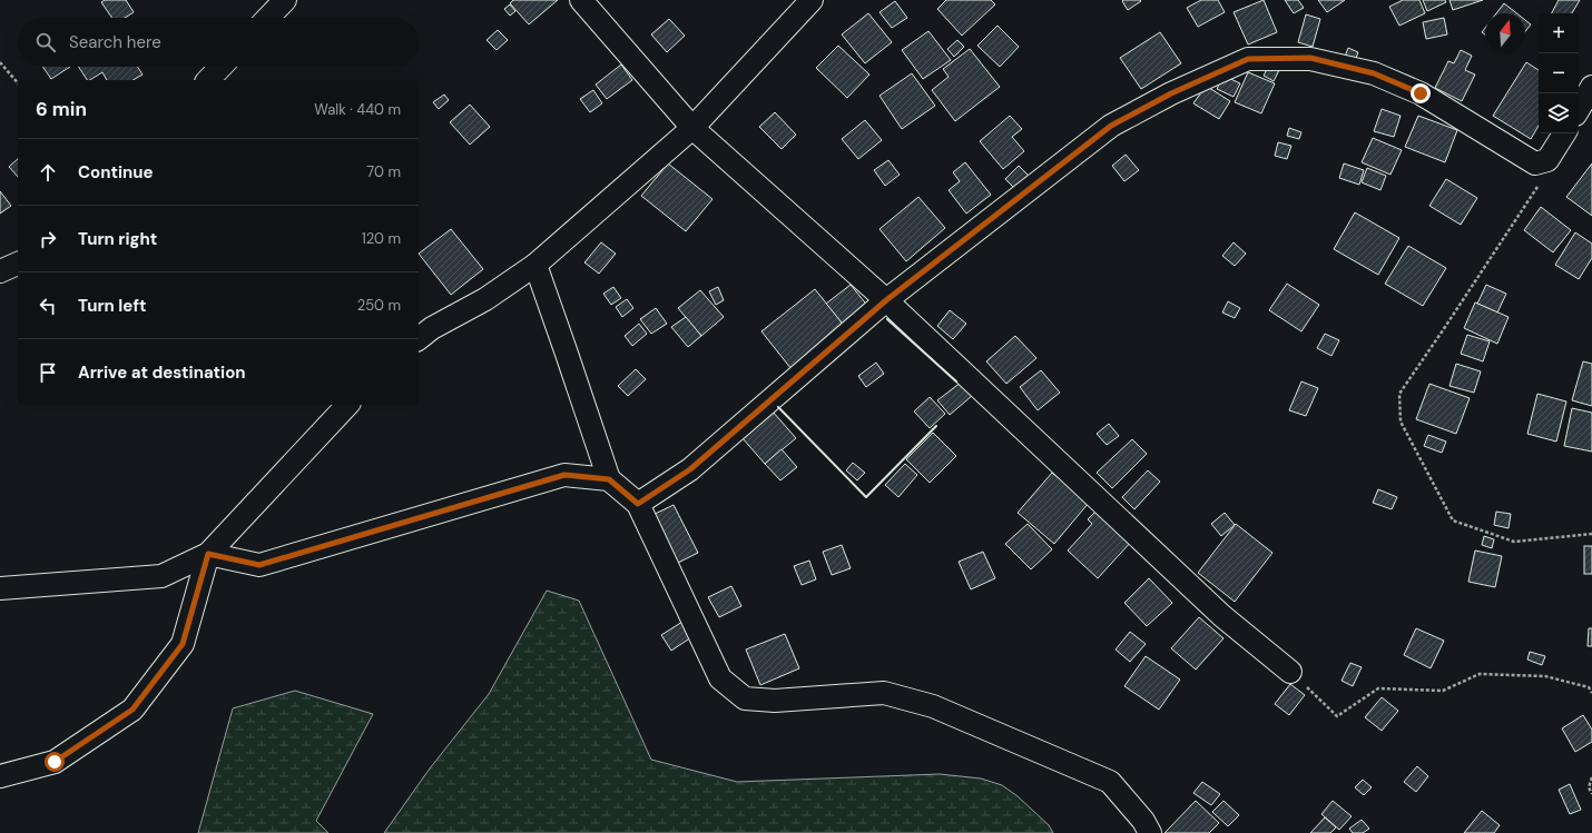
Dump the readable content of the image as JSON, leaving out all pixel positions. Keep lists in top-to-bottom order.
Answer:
{
  "north": "top",
  "page": {
    "map_buttons": ["+", "−"],
    "search": "Search here",
    "heading": ["6 min", "Walk · 440 m"],
    "list": [
      ["Continue", "70 m"],
      ["Turn right", "120 m"],
      ["Turn left", "250 m"],
      "Arrive at destination"
    ]
  }
}
